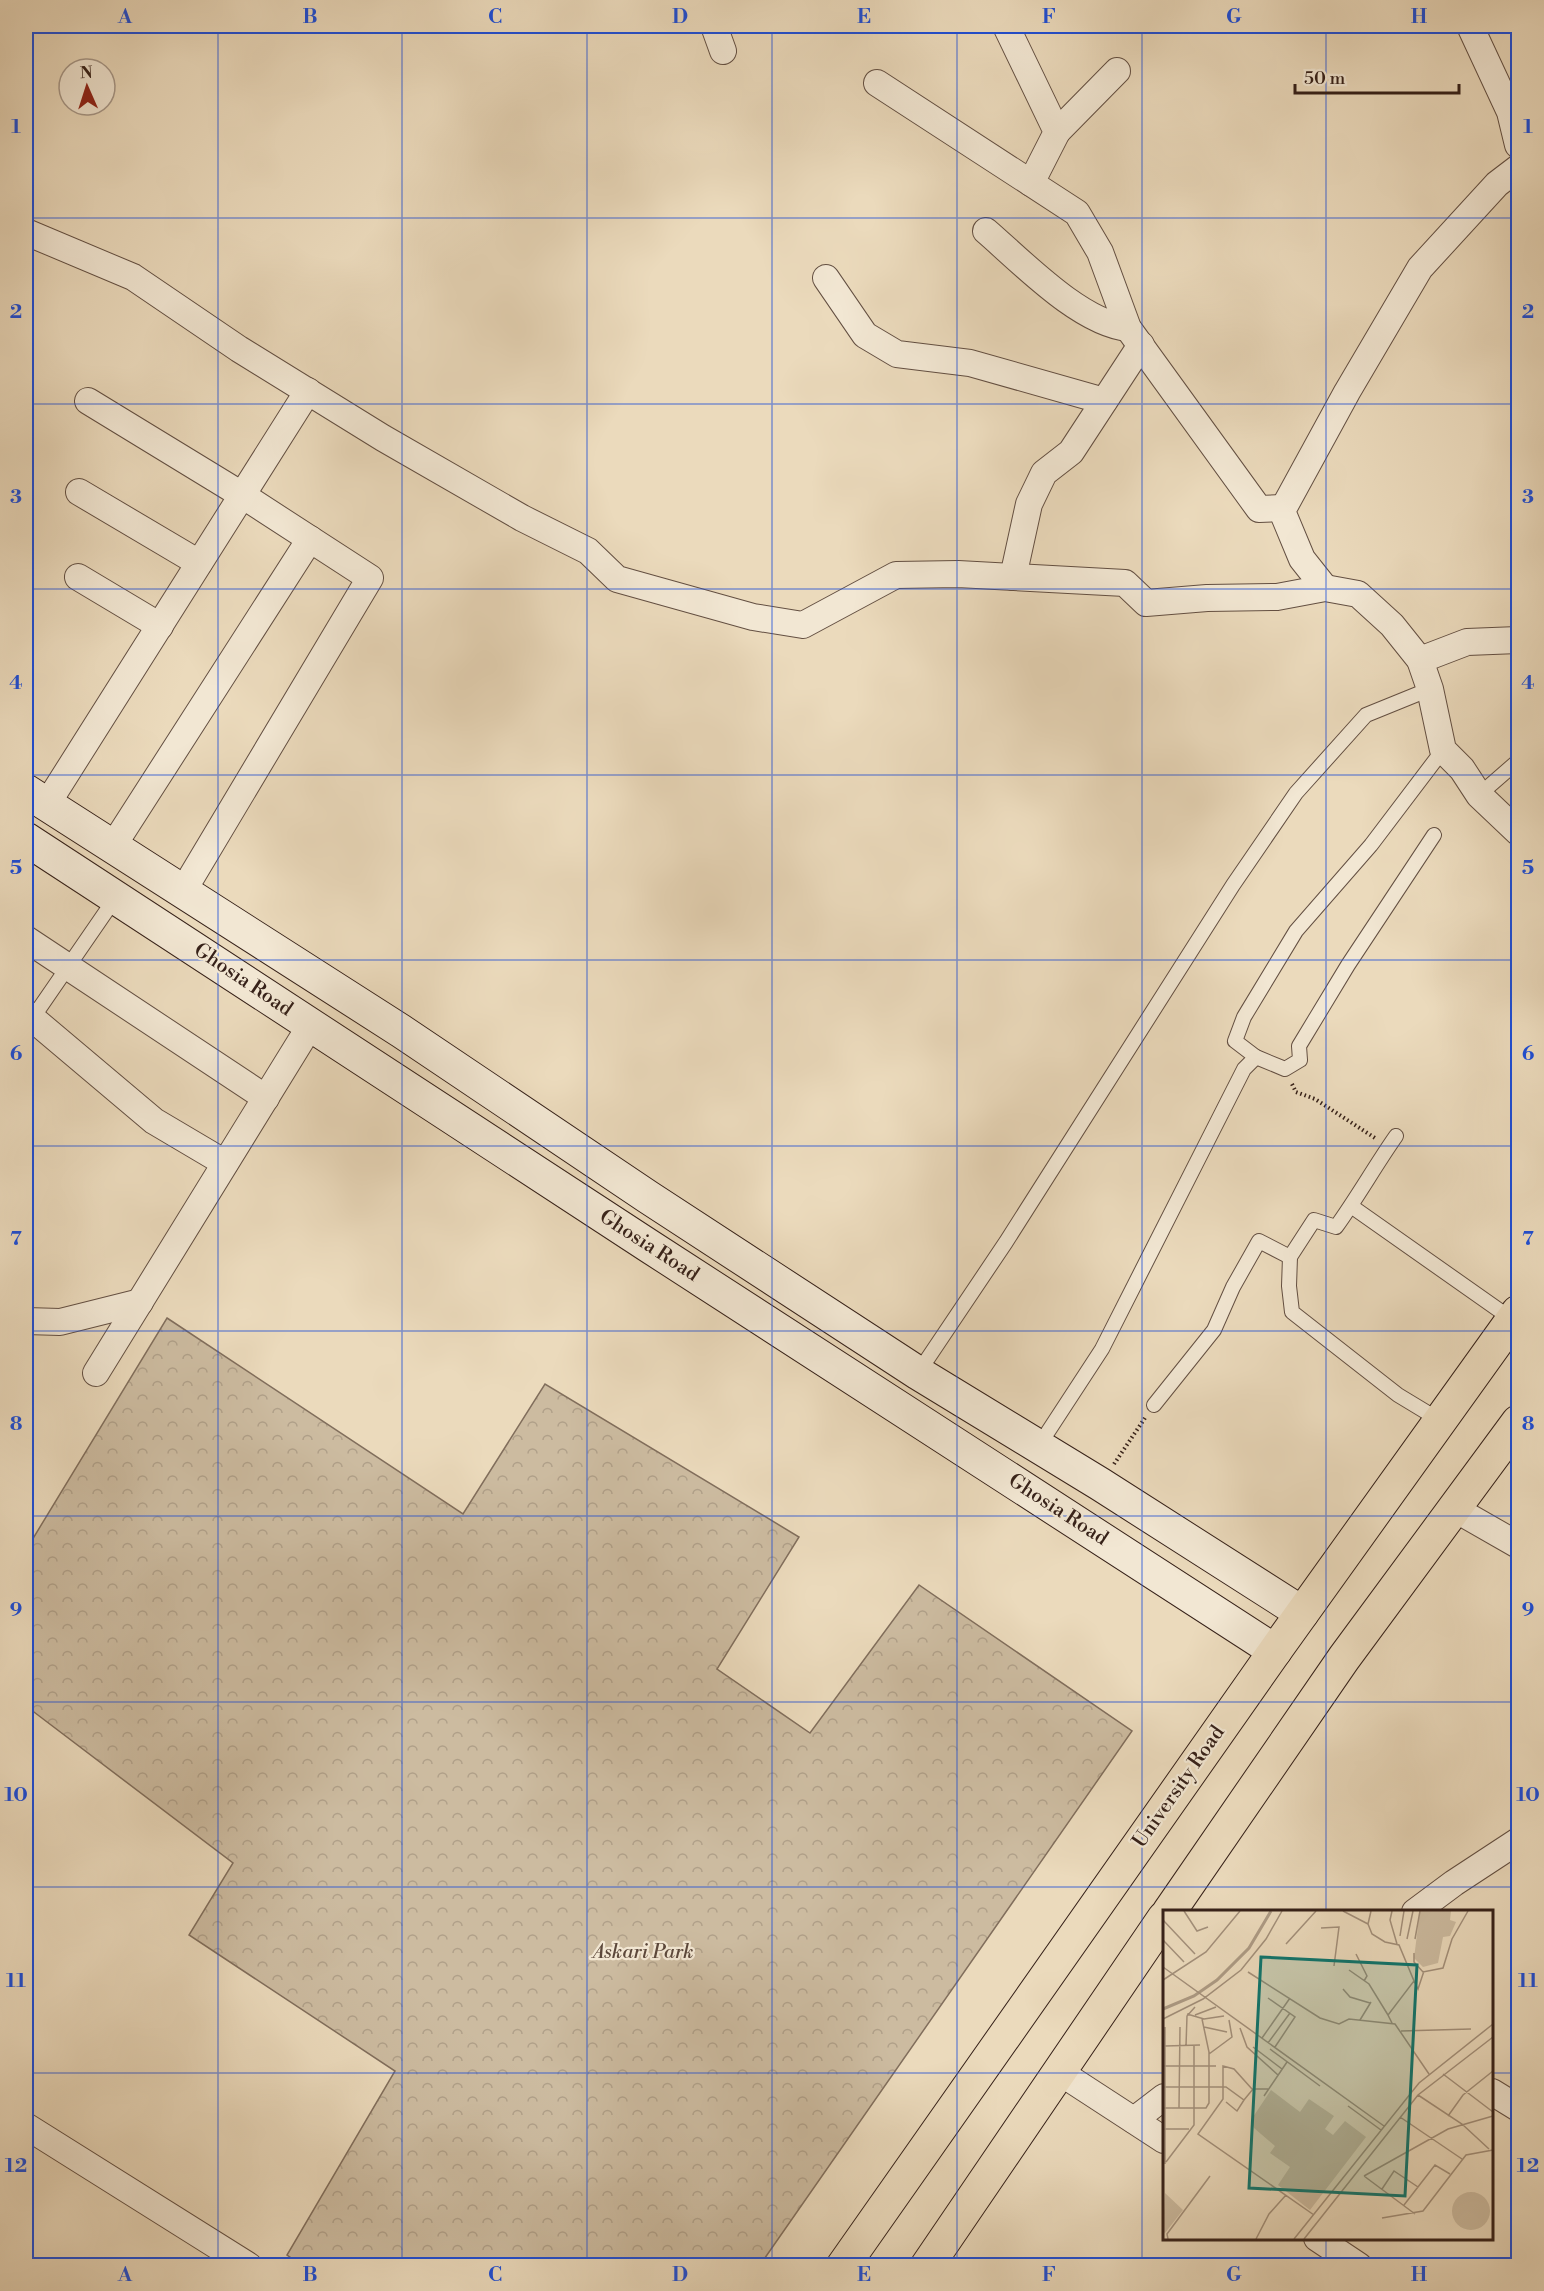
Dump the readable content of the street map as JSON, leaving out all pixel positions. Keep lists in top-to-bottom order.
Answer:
{
  "streets": {
    "main road": ["Ghosia Road", "University Road"]
  },
  "crossings": [
    ["Ghosia Road", "University Road"]
  ],
  "parks": ["Askari Park"],
  "scale_bar": "50 m",
  "north": "top",
  "grid": {
    "columns": [
      "A",
      "B",
      "C",
      "D",
      "E",
      "F",
      "G",
      "H"
    ],
    "rows": [
      "1",
      "2",
      "3",
      "4",
      "5",
      "6",
      "7",
      "8",
      "9",
      "10",
      "11",
      "12"
    ]
  }
}
